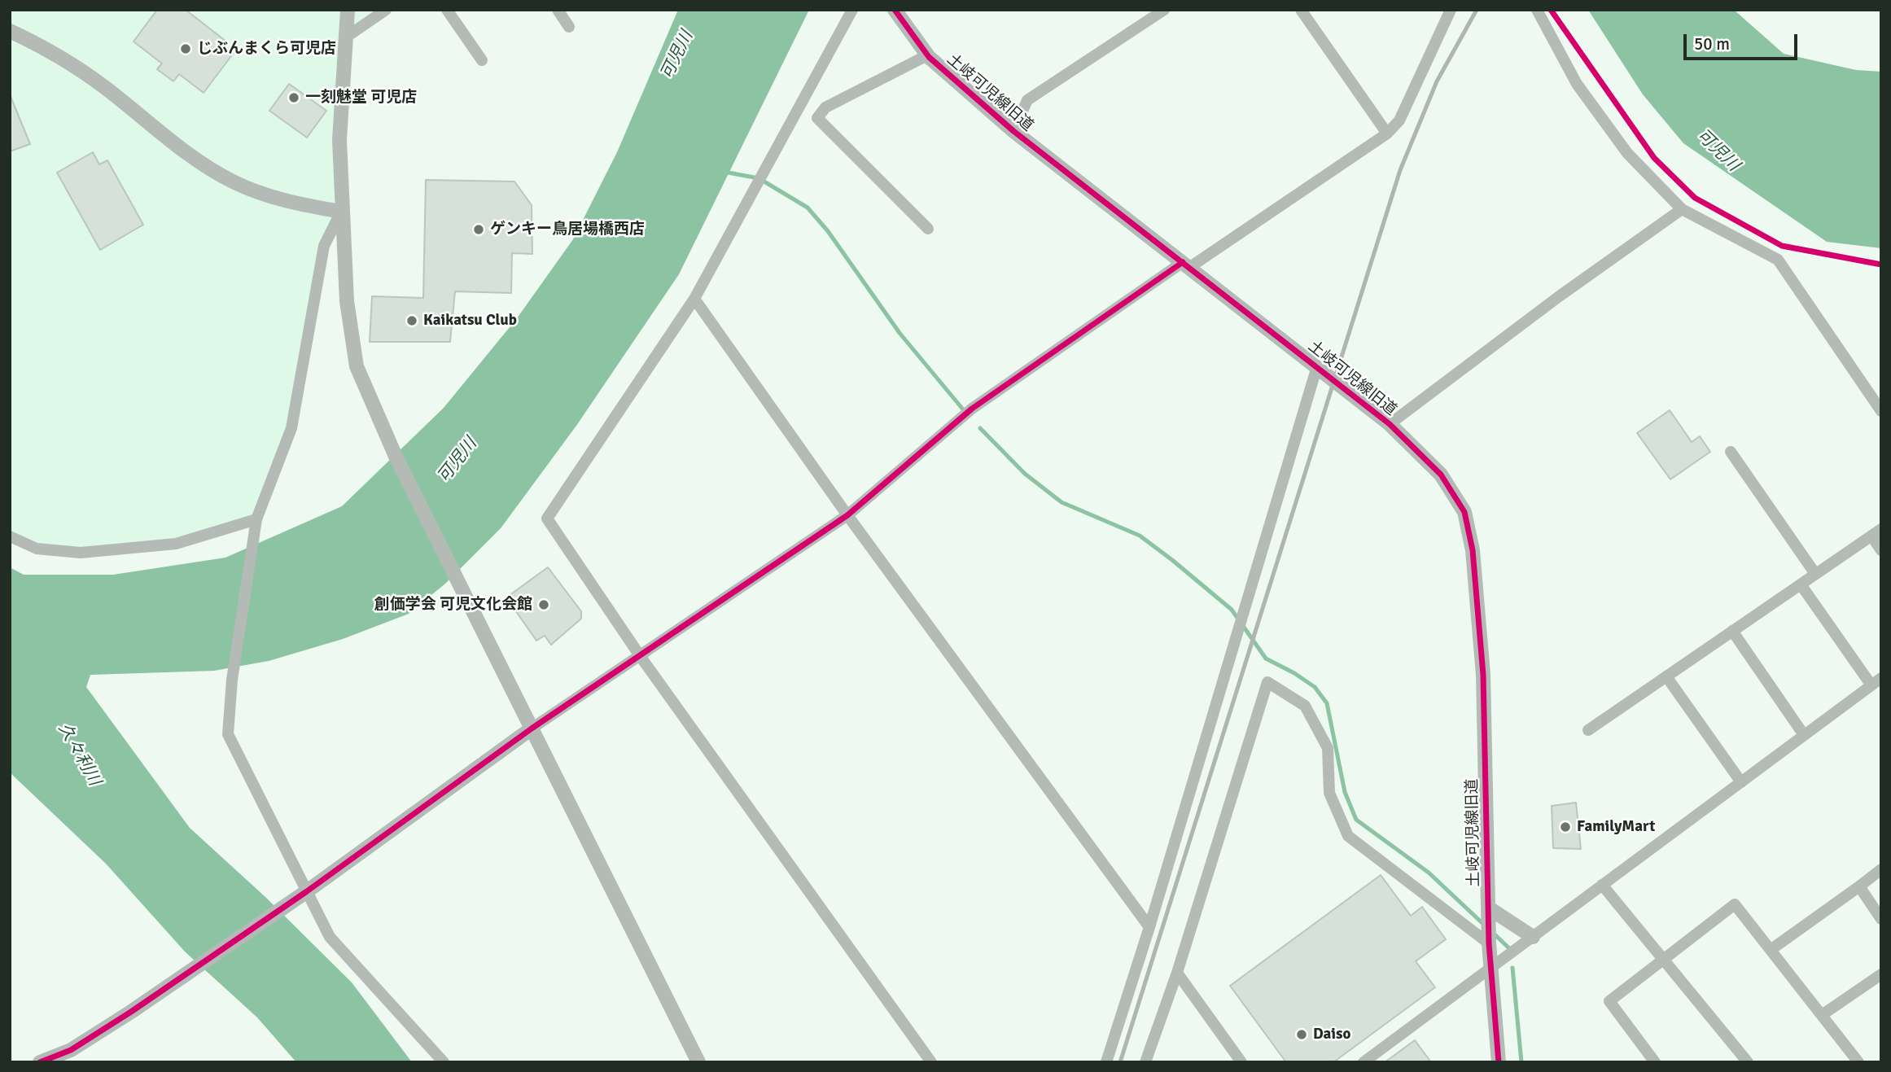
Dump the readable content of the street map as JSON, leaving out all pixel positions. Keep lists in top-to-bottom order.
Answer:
{
  "streets": {
    "street": ["土岐可児線旧道"]
  },
  "water": ["可児川", "久々利川"],
  "places": [
    "じぶんまくら可児店",
    "一刻魅堂 可児店",
    "ゲンキー鳥居場橋西店",
    "Kaikatsu Club",
    "創価学会 可児文化会館",
    "FamilyMart",
    "Daiso"
  ],
  "scale_bar": "50 m"
}
